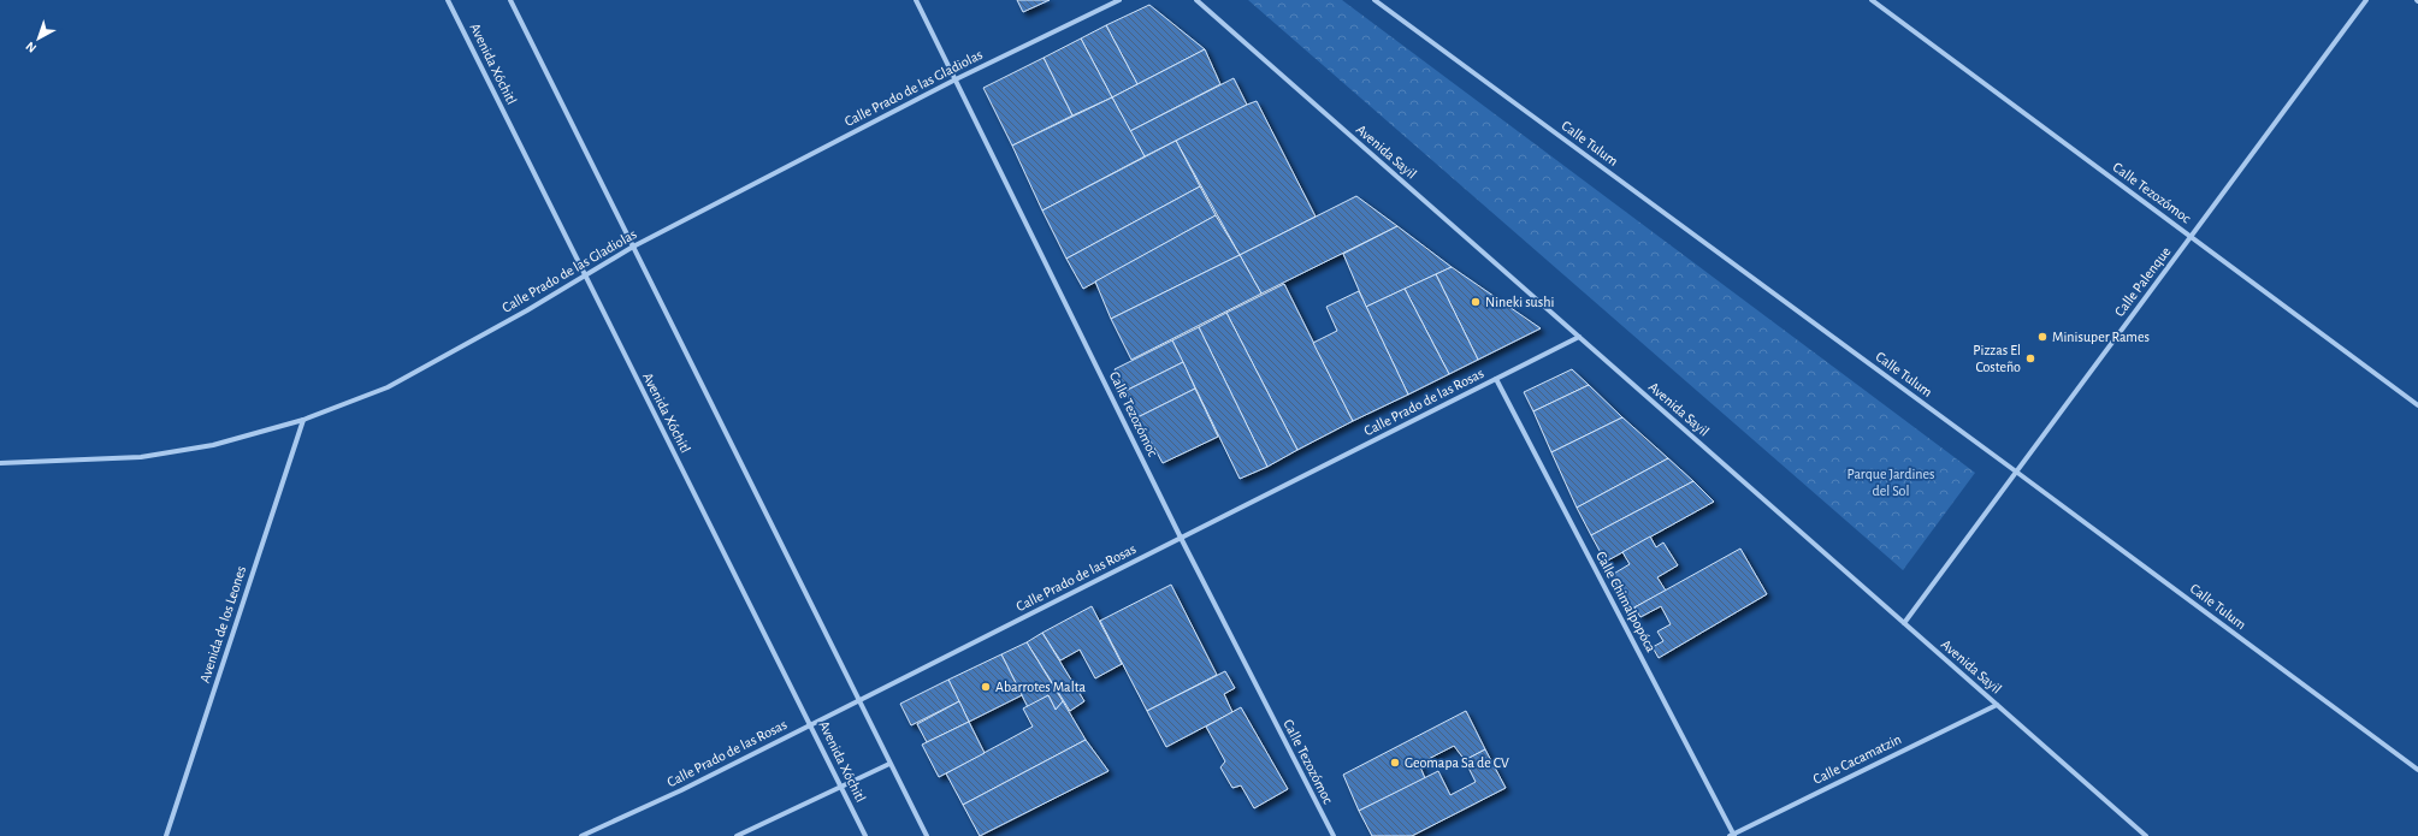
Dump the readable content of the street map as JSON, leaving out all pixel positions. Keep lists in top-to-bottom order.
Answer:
{
  "streets": {
    "street": [
      "Avenida Xóchitl",
      "Calle Prado de las Gladiolas",
      "Calle Tulum",
      "Avenida Sayil",
      "Calle Tezozómoc",
      "Calle Palenque",
      "Calle Prado de las Rosas",
      "Calle Chimalpopóca",
      "Avenida de los Leones",
      "Calle Cacamatzin"
    ]
  },
  "crossings": [
    ["Avenida Xóchitl", "Calle Prado de las Gladiolas"],
    ["Avenida Xóchitl", "Calle Prado de las Rosas"],
    ["Calle Prado de las Gladiolas", "Calle Tezozómoc"],
    ["Calle Prado de las Gladiolas", "Avenida de los Leones"],
    ["Calle Tulum", "Calle Palenque"],
    ["Avenida Sayil", "Calle Palenque"],
    ["Avenida Sayil", "Calle Prado de las Rosas"],
    ["Avenida Sayil", "Calle Cacamatzin"],
    ["Calle Tezozómoc", "Calle Palenque"],
    ["Calle Tezozómoc", "Calle Prado de las Rosas"],
    ["Calle Prado de las Rosas", "Calle Chimalpopóca"],
    ["Calle Chimalpopóca", "Calle Cacamatzin"]
  ],
  "parks": ["Parque Jardines del Sol"],
  "places": [
    "Nineki sushi",
    "Minisuper Rames",
    "Pizzas El Costeño",
    "Abarrotes Malta",
    "Geomapa Sa de CV"
  ],
  "north": "bottom left"
}
